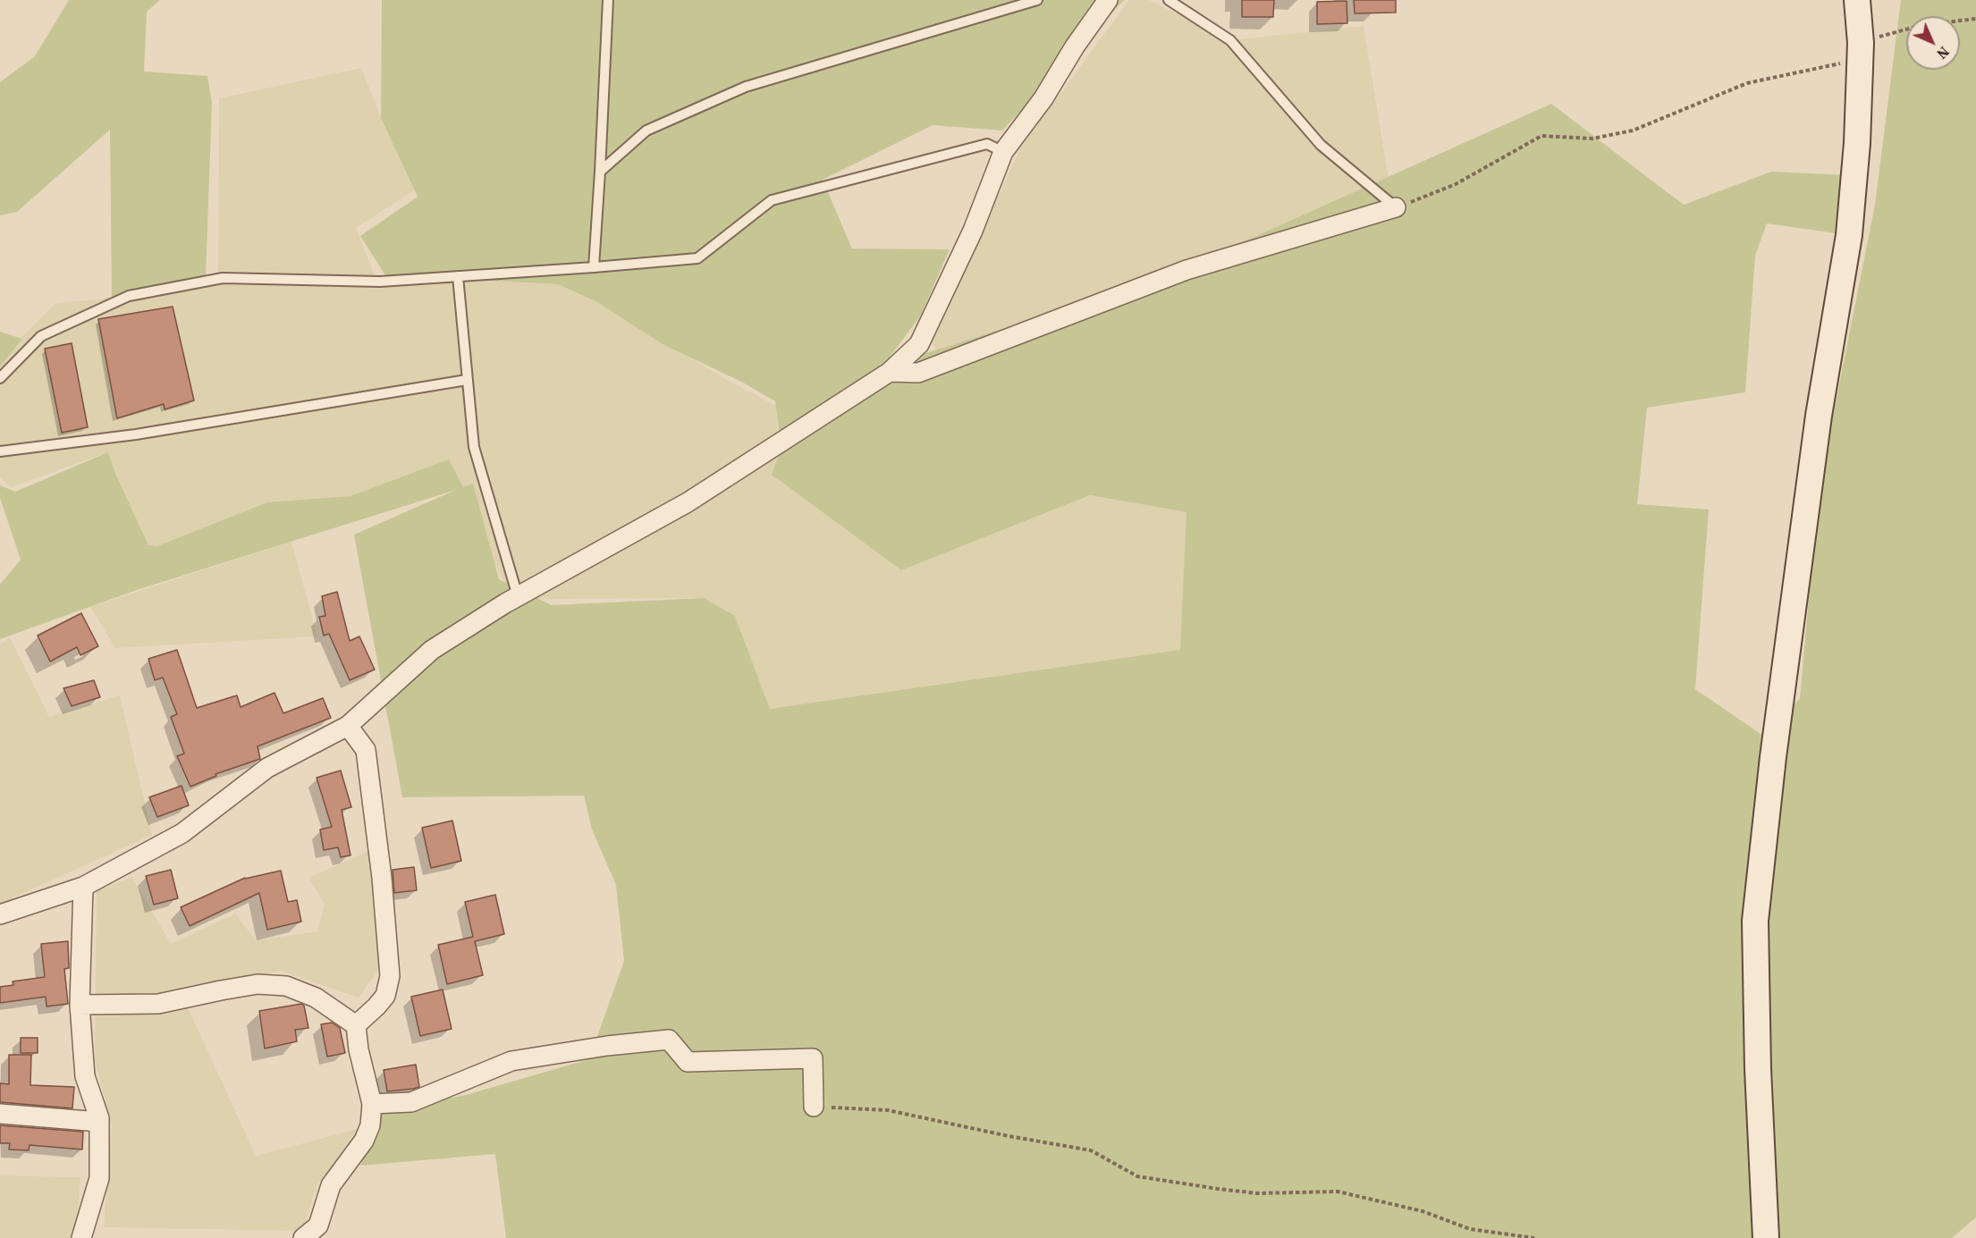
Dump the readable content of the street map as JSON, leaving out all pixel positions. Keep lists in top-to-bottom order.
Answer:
{
  "north": "bottom right"
}
